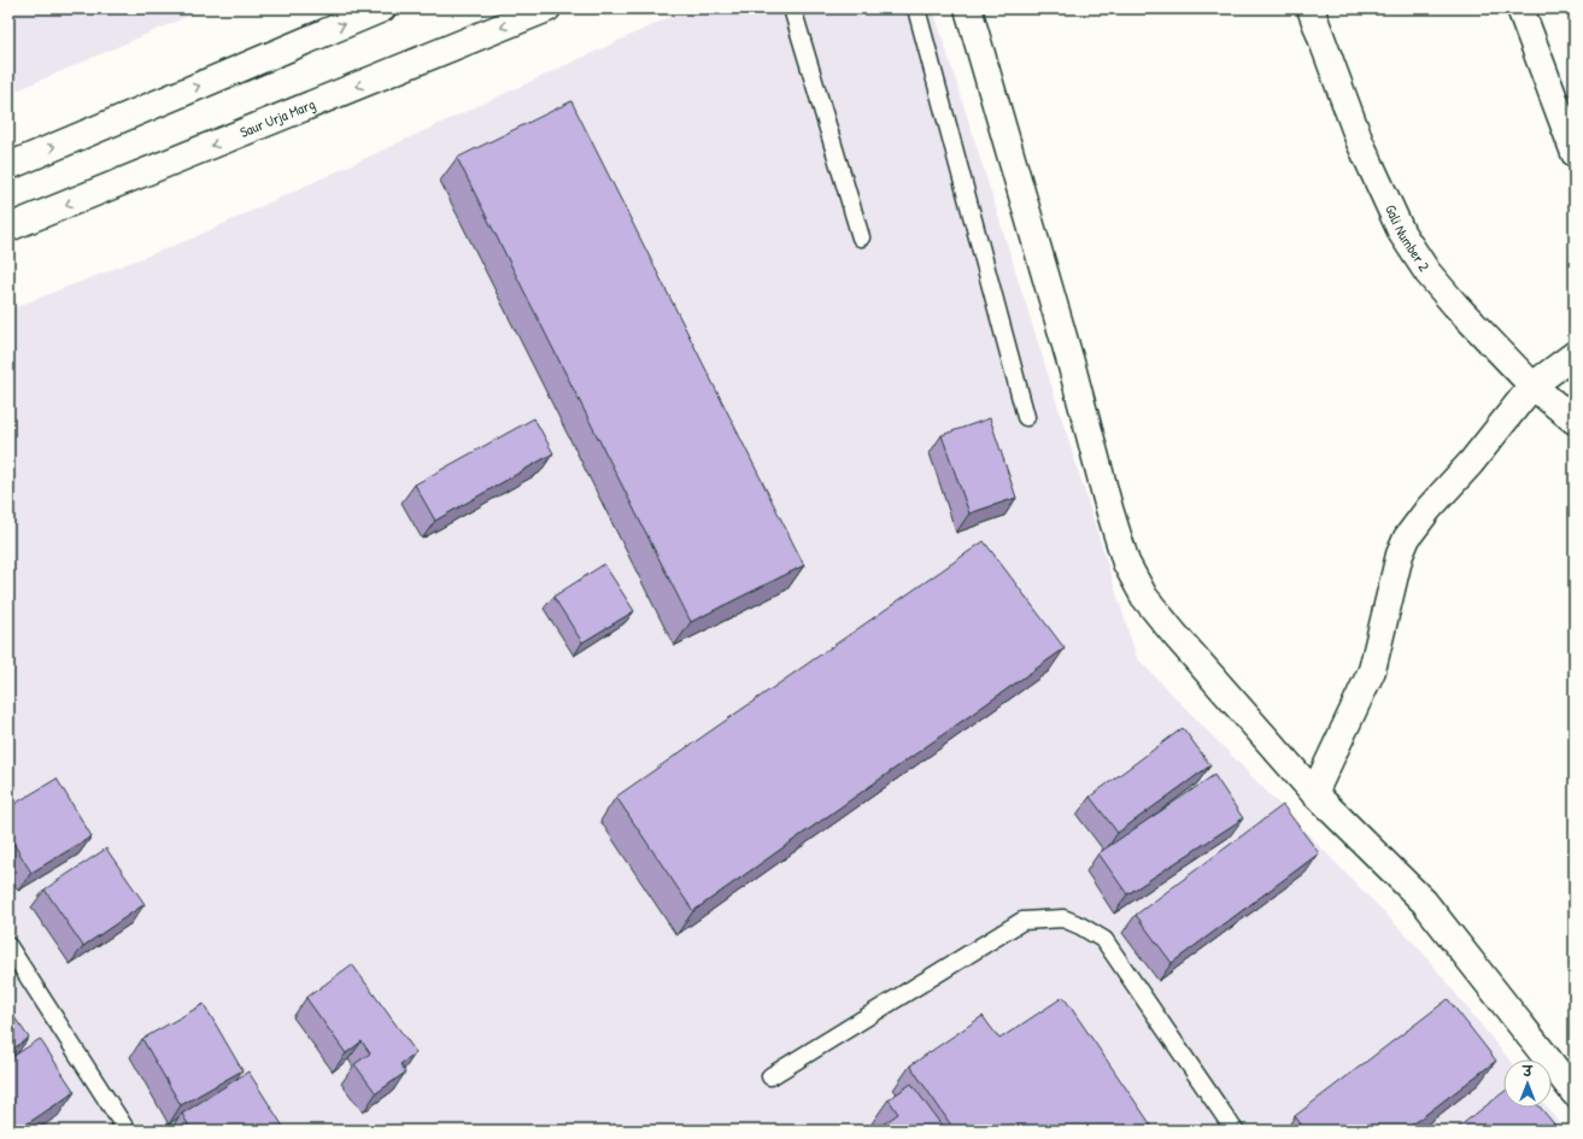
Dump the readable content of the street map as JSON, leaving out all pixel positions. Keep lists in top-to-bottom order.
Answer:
{
  "streets": {
    "street": ["Saur Urja Marg", "Gali Number 2"]
  },
  "north": "top"
}
